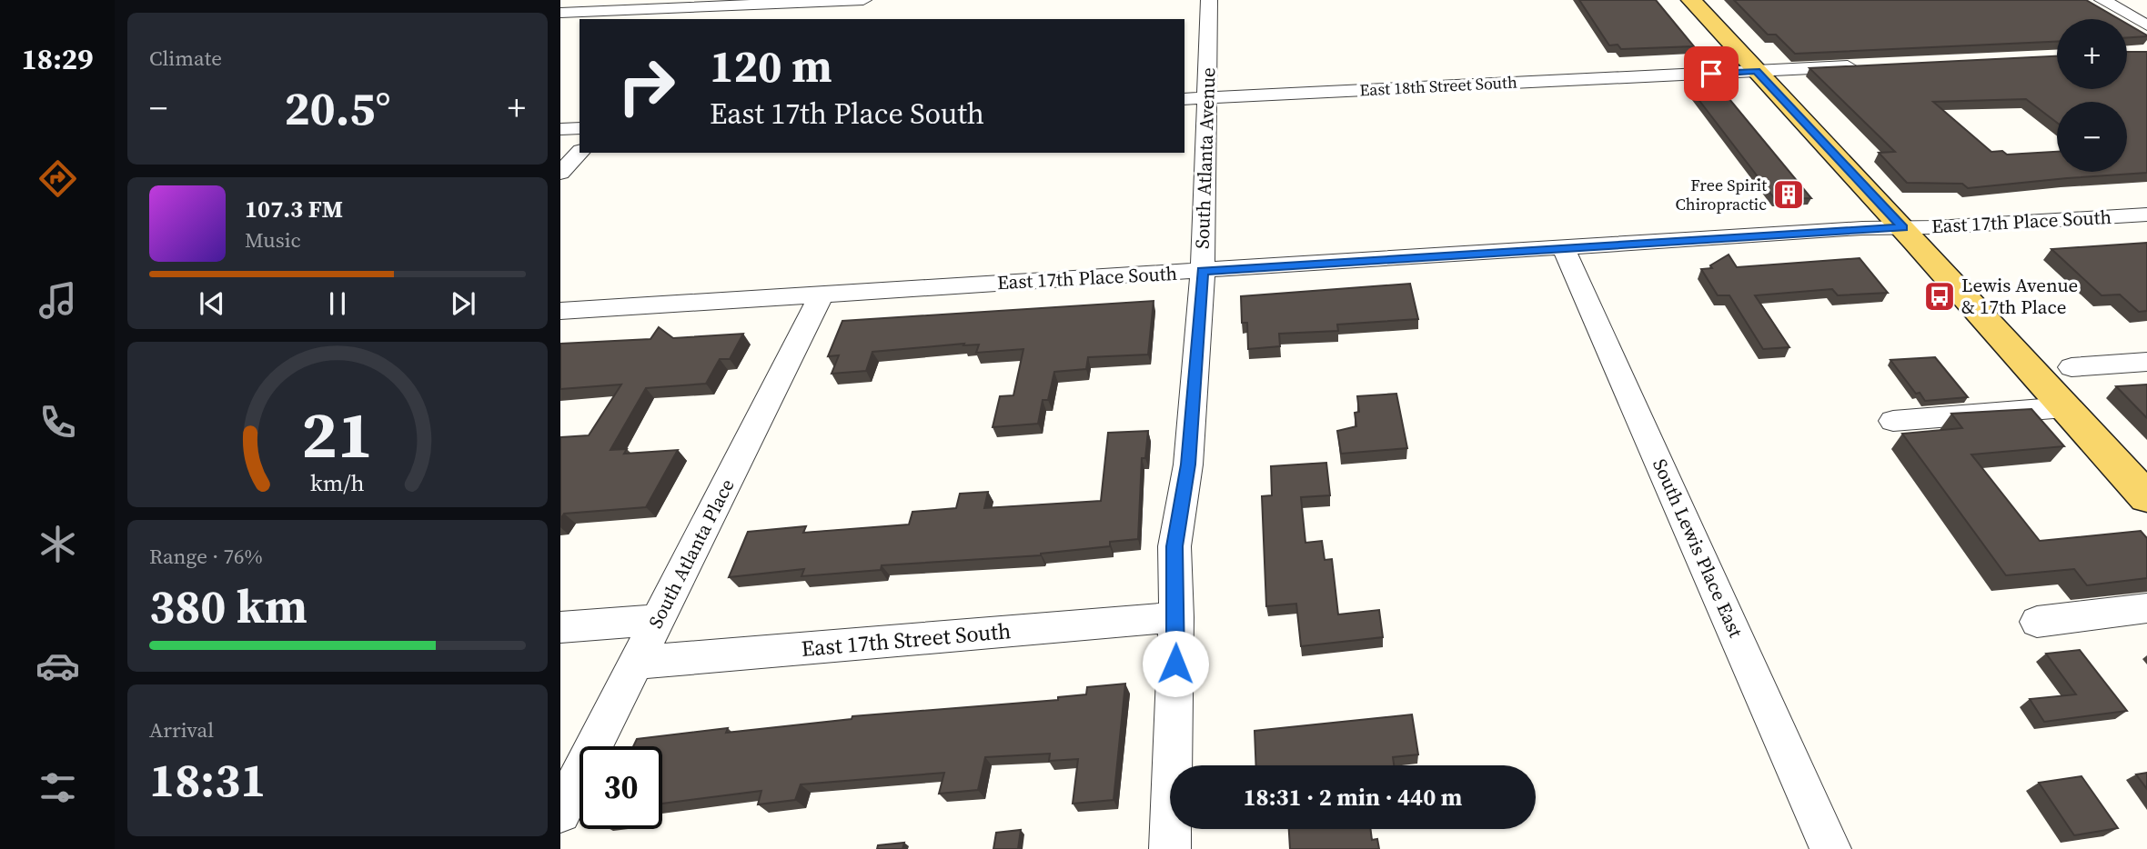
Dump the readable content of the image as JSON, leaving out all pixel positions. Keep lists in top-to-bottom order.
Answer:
{
  "streets": {
    "street": [
      "East 18th Street South",
      "South Atlanta Avenue",
      "East 17th Place South",
      "South Lewis Place East",
      "South Atlanta Place",
      "East 17th Street South"
    ]
  },
  "crossings": [
    ["East 18th Street South", "South Atlanta Avenue"],
    ["South Atlanta Avenue", "East 17th Place South"],
    ["South Atlanta Avenue", "East 17th Street South"],
    ["East 17th Place South", "South Lewis Place East"],
    ["East 17th Place South", "South Atlanta Place"],
    ["South Atlanta Place", "East 17th Street South"]
  ],
  "places": {
    "building": ["Free Spirit Chiropractic"],
    "bus stop": ["Lewis Avenue & 17th Place"]
  },
  "page": {
    "tabs": "18:29",
    "tile": [
      "Climate",
      ["Range · 76%", "380 km"],
      ["Arrival", "18:31"]
    ],
    "map_buttons": ["+", "−"],
    "turn": ["120 m", "East 17th Place South"],
    "heat": ["−", "20.5°", "+"],
    "song": ["107.3 FM", "Music"],
    "limit": "30",
    "trip": "18:31 · 2 min · 440 m",
    "gauge": ["21", "km/h"]
  }
}
